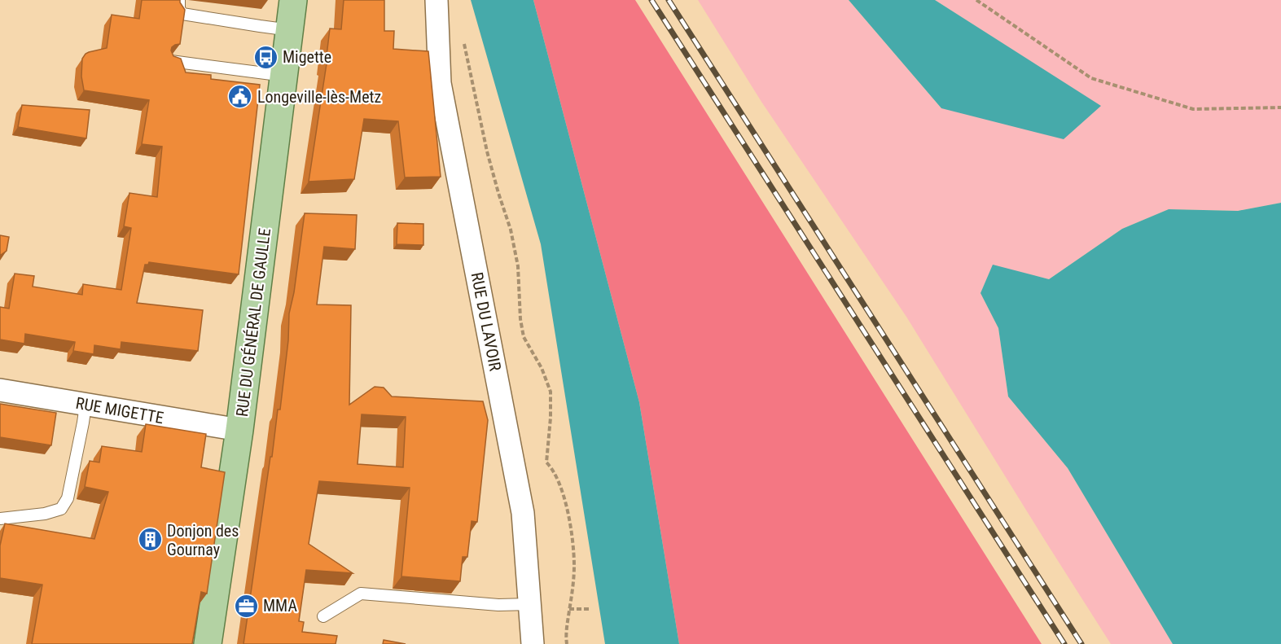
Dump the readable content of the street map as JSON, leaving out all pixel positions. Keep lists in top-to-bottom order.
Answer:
{
  "streets": {
    "main road": ["RUE DU GÉNÉRAL DE GAULLE"],
    "street": ["RUE DU LAVOIR", "RUE MIGETTE"]
  },
  "crossings": [
    ["RUE DU GÉNÉRAL DE GAULLE", "RUE MIGETTE"]
  ],
  "places": {
    "bus stop": ["Migette"],
    "public building": ["Longeville-lès-Metz"],
    "building": ["Donjon des Gournay"],
    "office": ["MMA"]
  }
}
